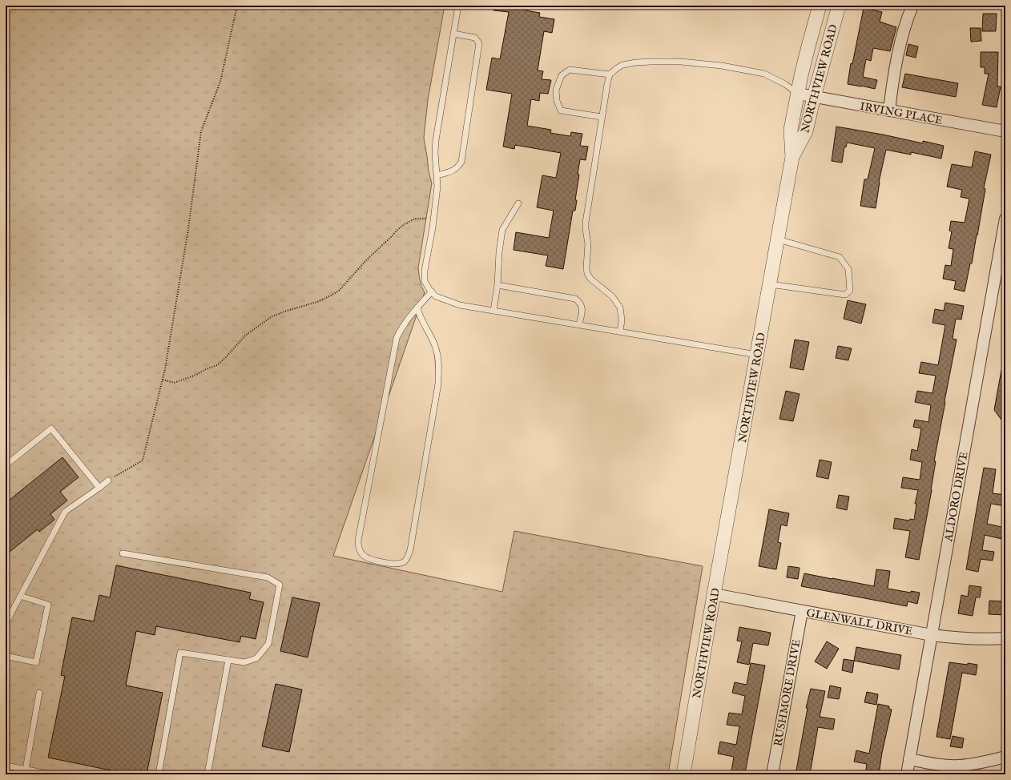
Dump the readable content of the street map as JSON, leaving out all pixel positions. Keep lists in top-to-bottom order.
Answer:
{
  "streets": {
    "street": [
      "NORTHVIEW ROAD",
      "IRVING PLACE",
      "ALDORO DRIVE",
      "GLENWALL DRIVE",
      "RUSHMORE DRIVE"
    ]
  },
  "crossings": [
    ["NORTHVIEW ROAD", "IRVING PLACE"],
    ["NORTHVIEW ROAD", "GLENWALL DRIVE"],
    ["ALDORO DRIVE", "GLENWALL DRIVE"],
    ["GLENWALL DRIVE", "RUSHMORE DRIVE"]
  ]
}
